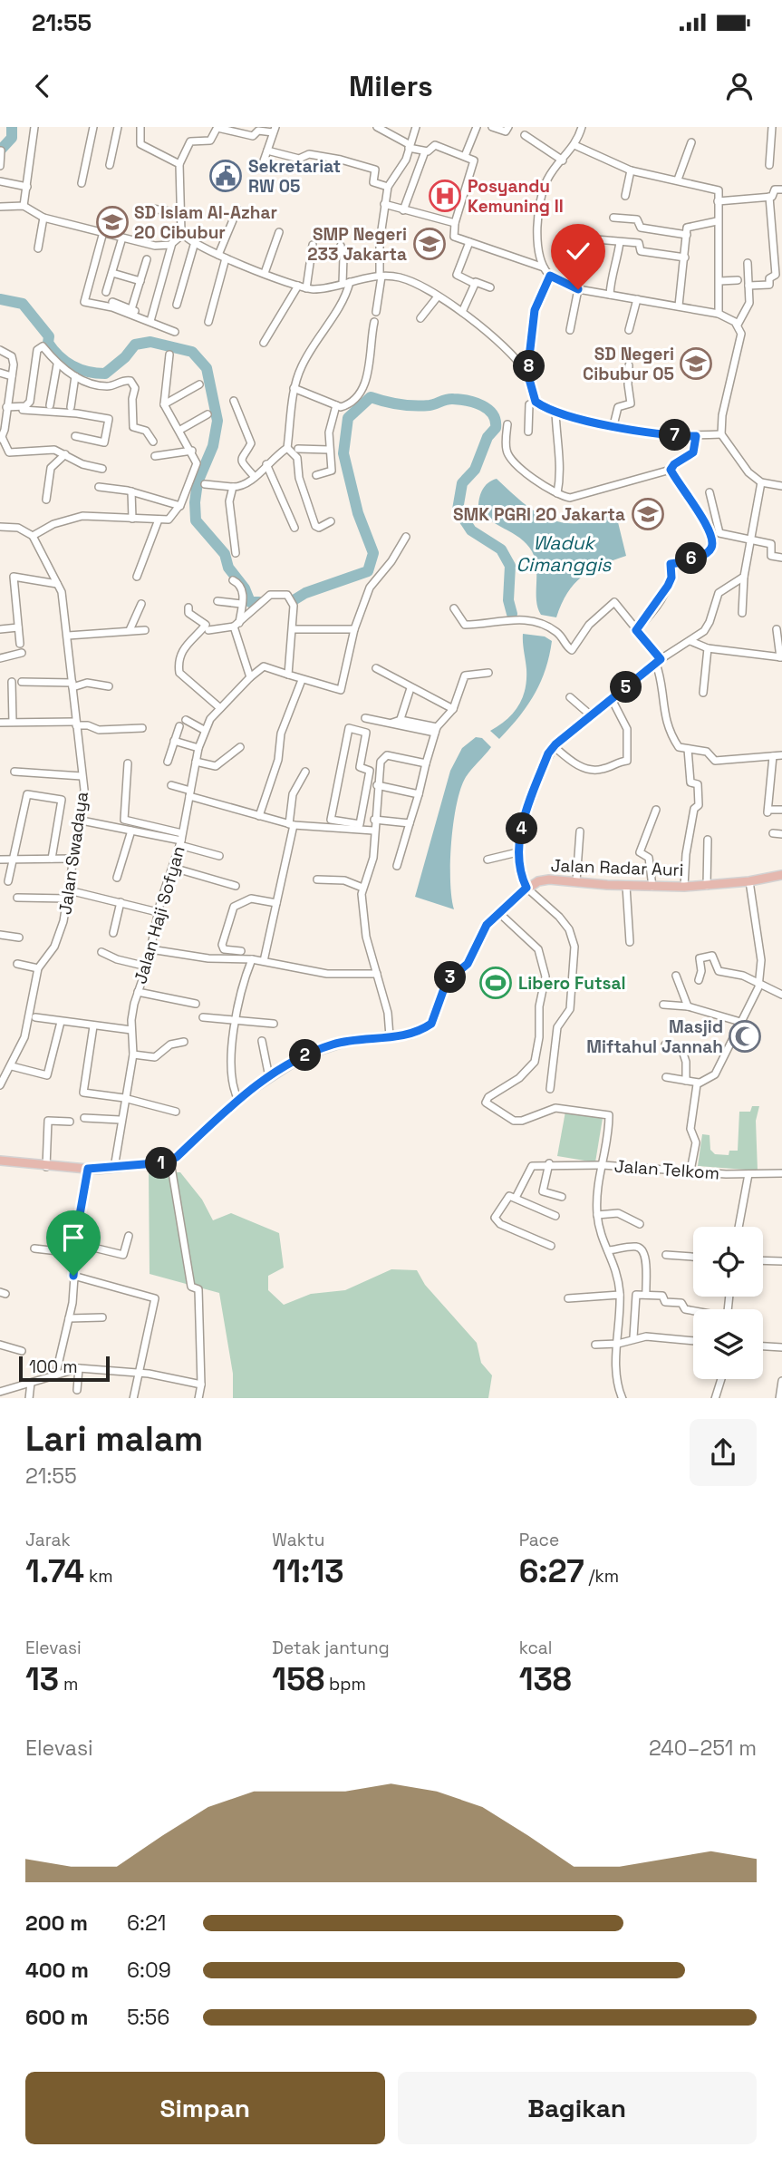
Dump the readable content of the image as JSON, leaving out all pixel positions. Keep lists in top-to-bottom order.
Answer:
{
  "streets": {
    "main road": ["Jalan Radar Auri"],
    "street": ["Jalan Swadaya", "Jalan Haji Sofyan", "Jalan Telkom"]
  },
  "water": ["Waduk Cimanggis"],
  "places": {
    "public building": ["Sekretariat RW 05"],
    "hospital": ["Posyandu Kemuning II"],
    "school or university": [
      "SD Islam Al-Azhar 20 Cibubur",
      "SMP Negeri 233 Jakarta",
      "SD Negeri Cibubur 05",
      "SMK PGRI 20 Jakarta"
    ],
    "sports": ["Libero Futsal"],
    "mosque": ["Masjid Miftahul Jannah"]
  },
  "scale_bar": "100 m",
  "page": {
    "status": "21:55",
    "header": "Milers",
    "pins": [
      "8",
      "7",
      "6",
      "5",
      "4",
      "3",
      "2",
      "1"
    ],
    "scale": "100 m",
    "heading": ["Lari malam", "21:55"],
    "stats": [
      ["Jarak", "1.74 km"],
      ["Waktu", "11:13"],
      ["Pace", "6:27 /km"],
      ["Elevasi", "13 m"],
      ["Detak jantung", "158 bpm"],
      ["kcal", "138"]
    ],
    "chart": ["Elevasi", "240–251 m"],
    "list": [
      {
        "name": "200 m",
        "note": "6:21"
      },
      {
        "name": "400 m",
        "note": "6:09"
      },
      {
        "name": "600 m",
        "note": "5:56"
      }
    ],
    "buttons": ["Simpan", "Bagikan"]
  }
}
